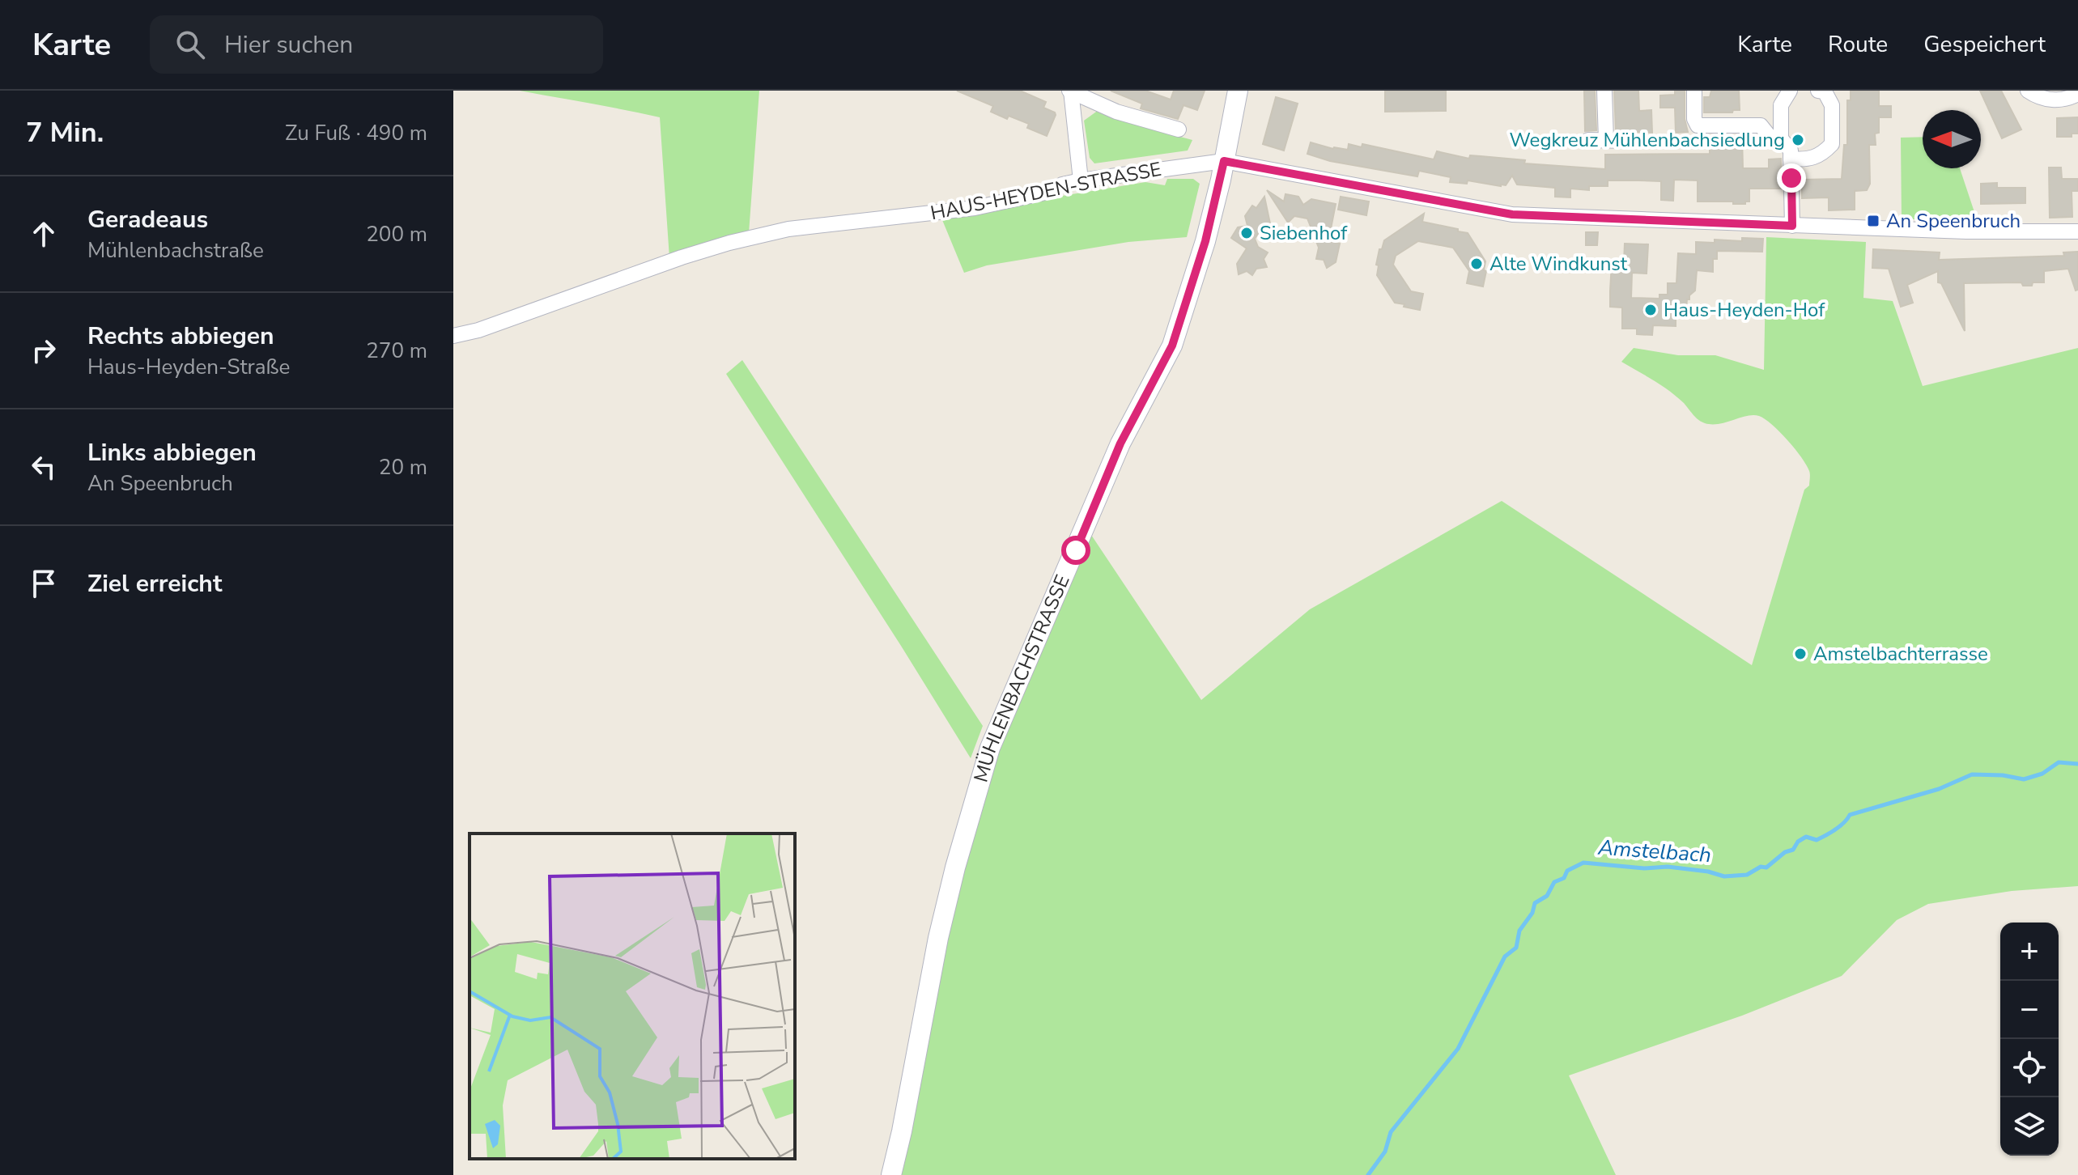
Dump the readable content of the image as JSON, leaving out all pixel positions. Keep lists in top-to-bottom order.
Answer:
{
  "streets": {
    "street": ["HAUS-HEYDEN-STRASSE", "MÜHLENBACHSTRASSE"]
  },
  "crossings": [
    ["HAUS-HEYDEN-STRASSE", "MÜHLENBACHSTRASSE"]
  ],
  "water": ["Amstelbach"],
  "places": {
    "other": [
      "Wegkreuz Mühlenbachsiedlung",
      "Siebenhof",
      "Alte Windkunst",
      "Haus-Heyden-Hof",
      "Amstelbachterrasse"
    ],
    "transit": ["An Speenbruch"]
  },
  "north": "left",
  "page": {
    "header": "Karte",
    "search": "Hier suchen",
    "nav": ["Karte", "Route", "Gespeichert"],
    "heading": ["7 Min.", "Zu Fuß · 490 m"],
    "list": [
      ["Geradeaus", "Mühlenbachstraße", "200 m"],
      ["Rechts abbiegen", "Haus-Heyden-Straße", "270 m"],
      ["Links abbiegen", "An Speenbruch", "20 m"],
      "Ziel erreicht"
    ],
    "map_buttons": ["+", "−"]
  }
}
